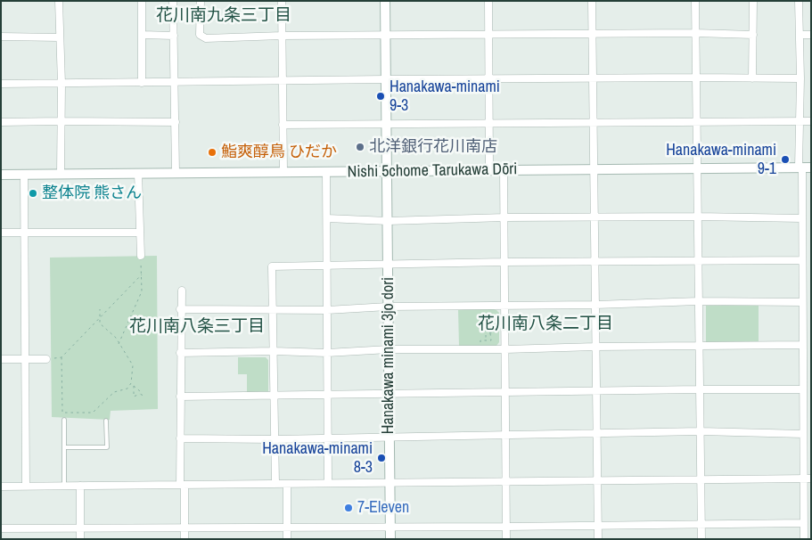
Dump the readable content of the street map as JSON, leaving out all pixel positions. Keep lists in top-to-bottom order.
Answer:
{
  "streets": {
    "main road": ["Nishi 5chome Tarukawa Dōri", "Hanakawa minami 3jo dori"]
  },
  "crossings": [
    ["Nishi 5chome Tarukawa Dōri", "Hanakawa minami 3jo dori"]
  ],
  "districts": ["花川南九条三丁目", "花川南八条二丁目", "花川南八条三丁目"],
  "places": [
    "Hanakawa-minami 9-3",
    "北洋銀行花川南店",
    "鮨爽醇鳥 ひだか",
    "Hanakawa-minami 9-1",
    "整体院 熊さん",
    "Hanakawa-minami 8-3",
    "7-Eleven"
  ]
}
